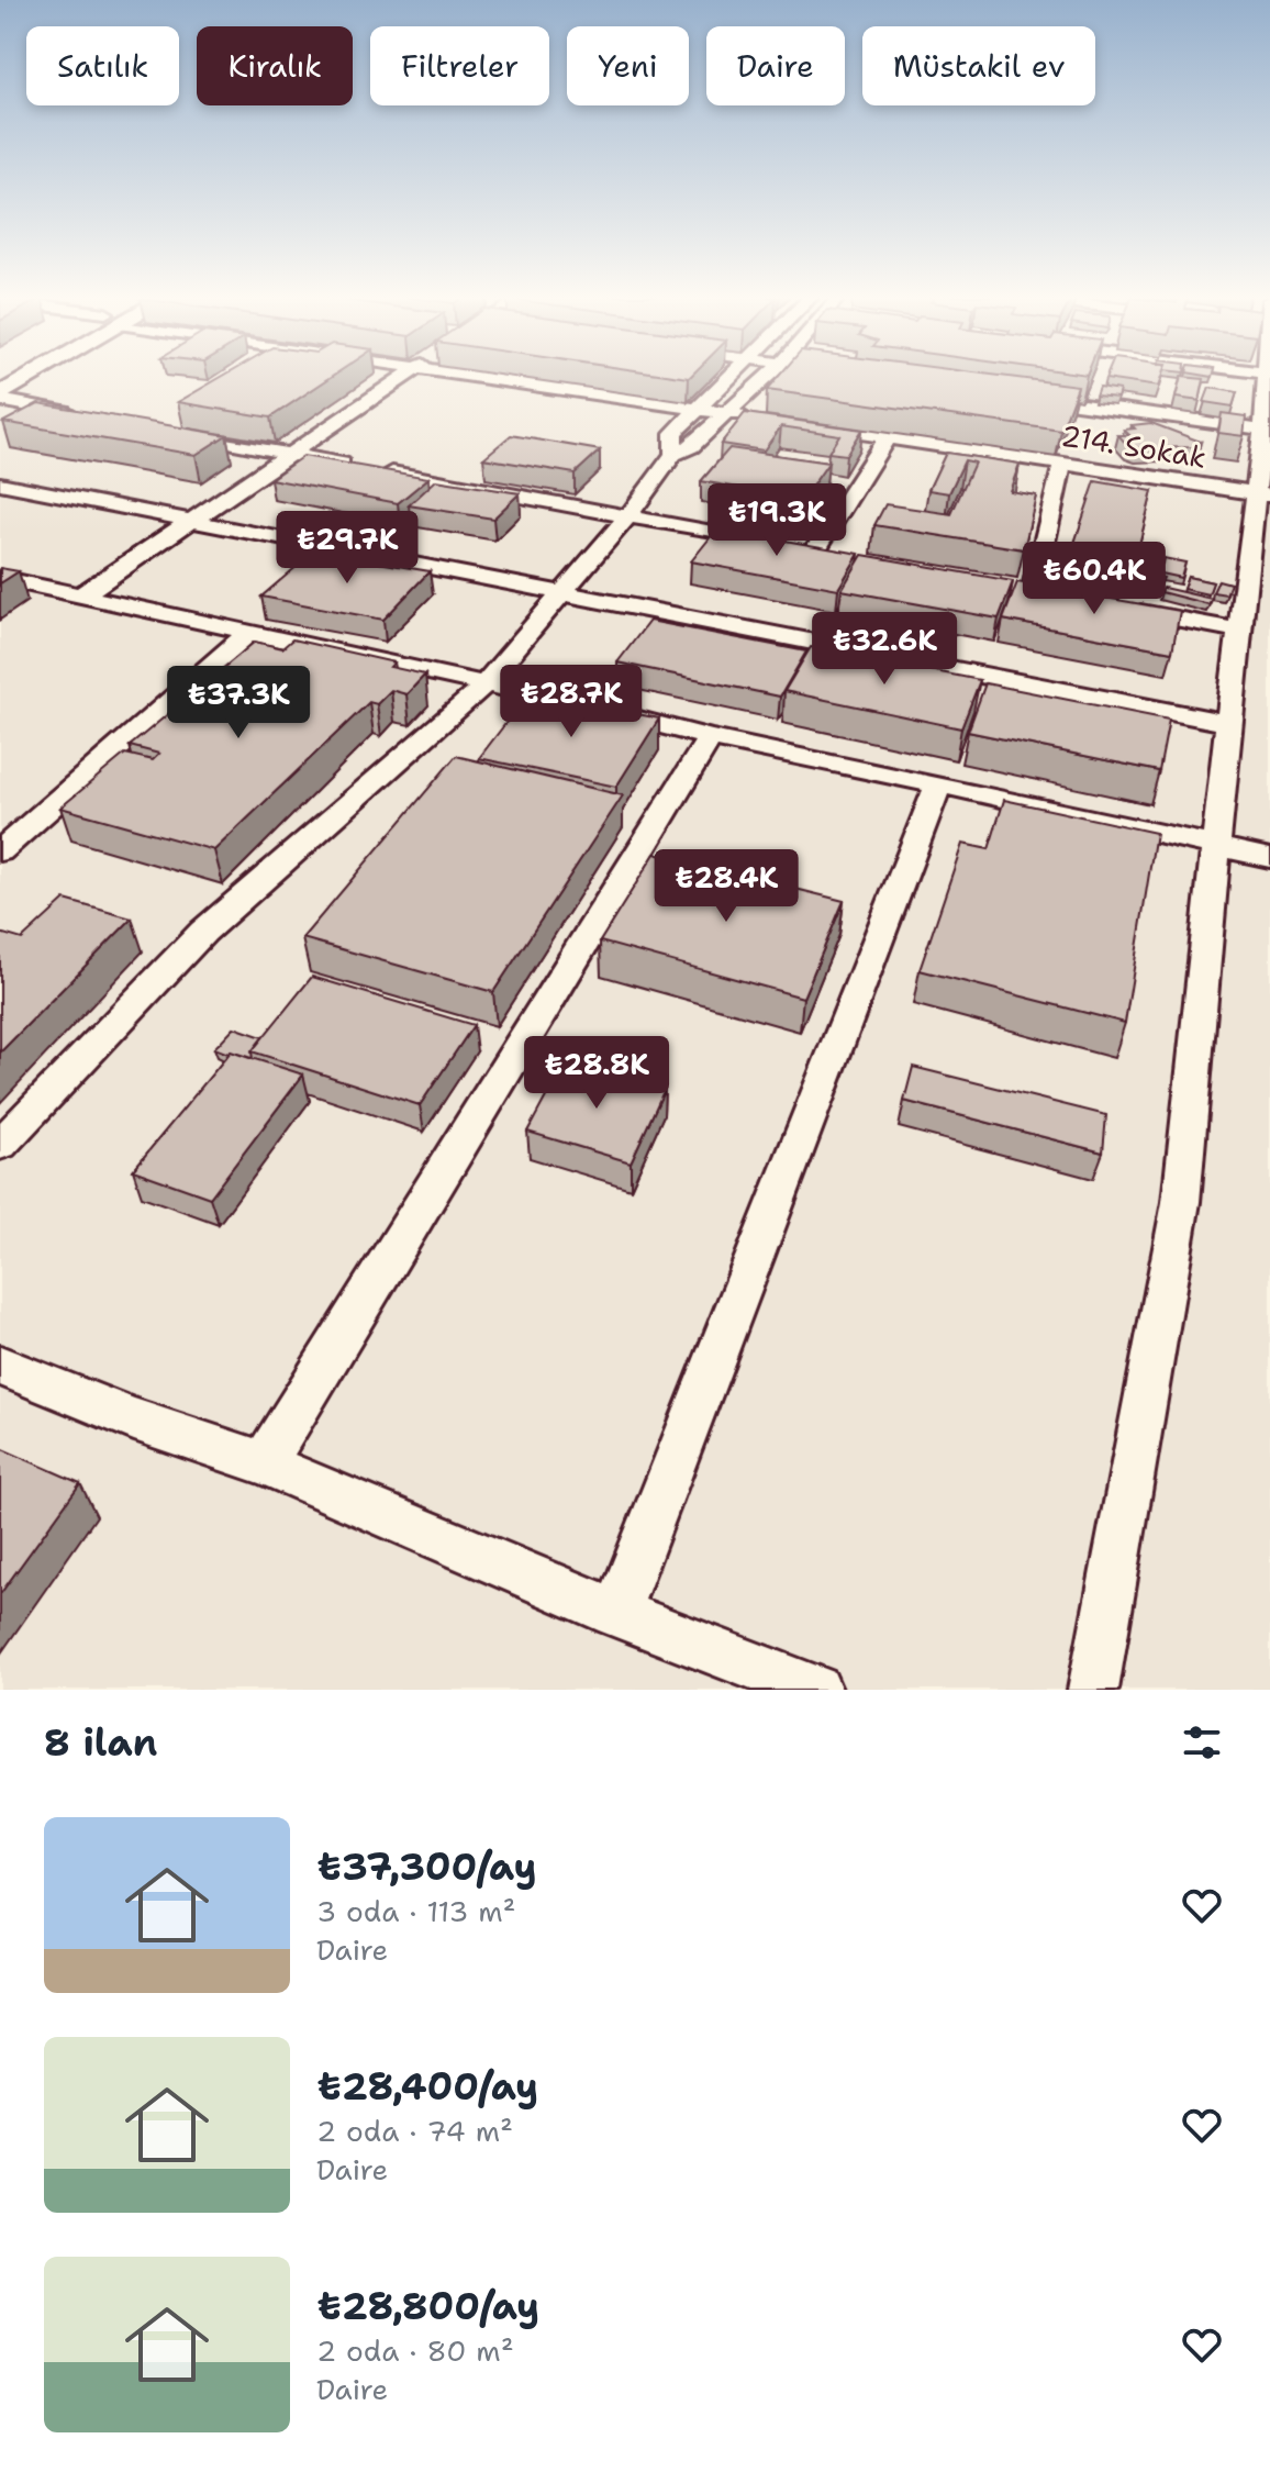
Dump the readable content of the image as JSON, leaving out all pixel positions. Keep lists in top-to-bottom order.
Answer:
{
  "streets": {
    "street": ["214. Sokak"]
  },
  "page": {
    "chip": [
      "Satılık",
      "Kiralık",
      "Filtreler",
      "Yeni",
      "Daire",
      "Müstakil ev"
    ],
    "price": [
      "₺19.3K",
      "₺29.7K",
      "₺60.4K",
      "₺32.6K",
      "₺28.7K",
      "₺37.3K",
      "₺28.4K",
      "₺28.8K"
    ],
    "heading": "8 ilan",
    "list": [
      {
        "name": "₺37,300/ay",
        "note": "3 oda · 113 m² · Daire"
      },
      {
        "name": "₺28,400/ay",
        "note": "2 oda · 74 m² · Daire"
      },
      {
        "name": "₺28,800/ay",
        "note": "2 oda · 80 m² · Daire"
      }
    ]
  }
}
